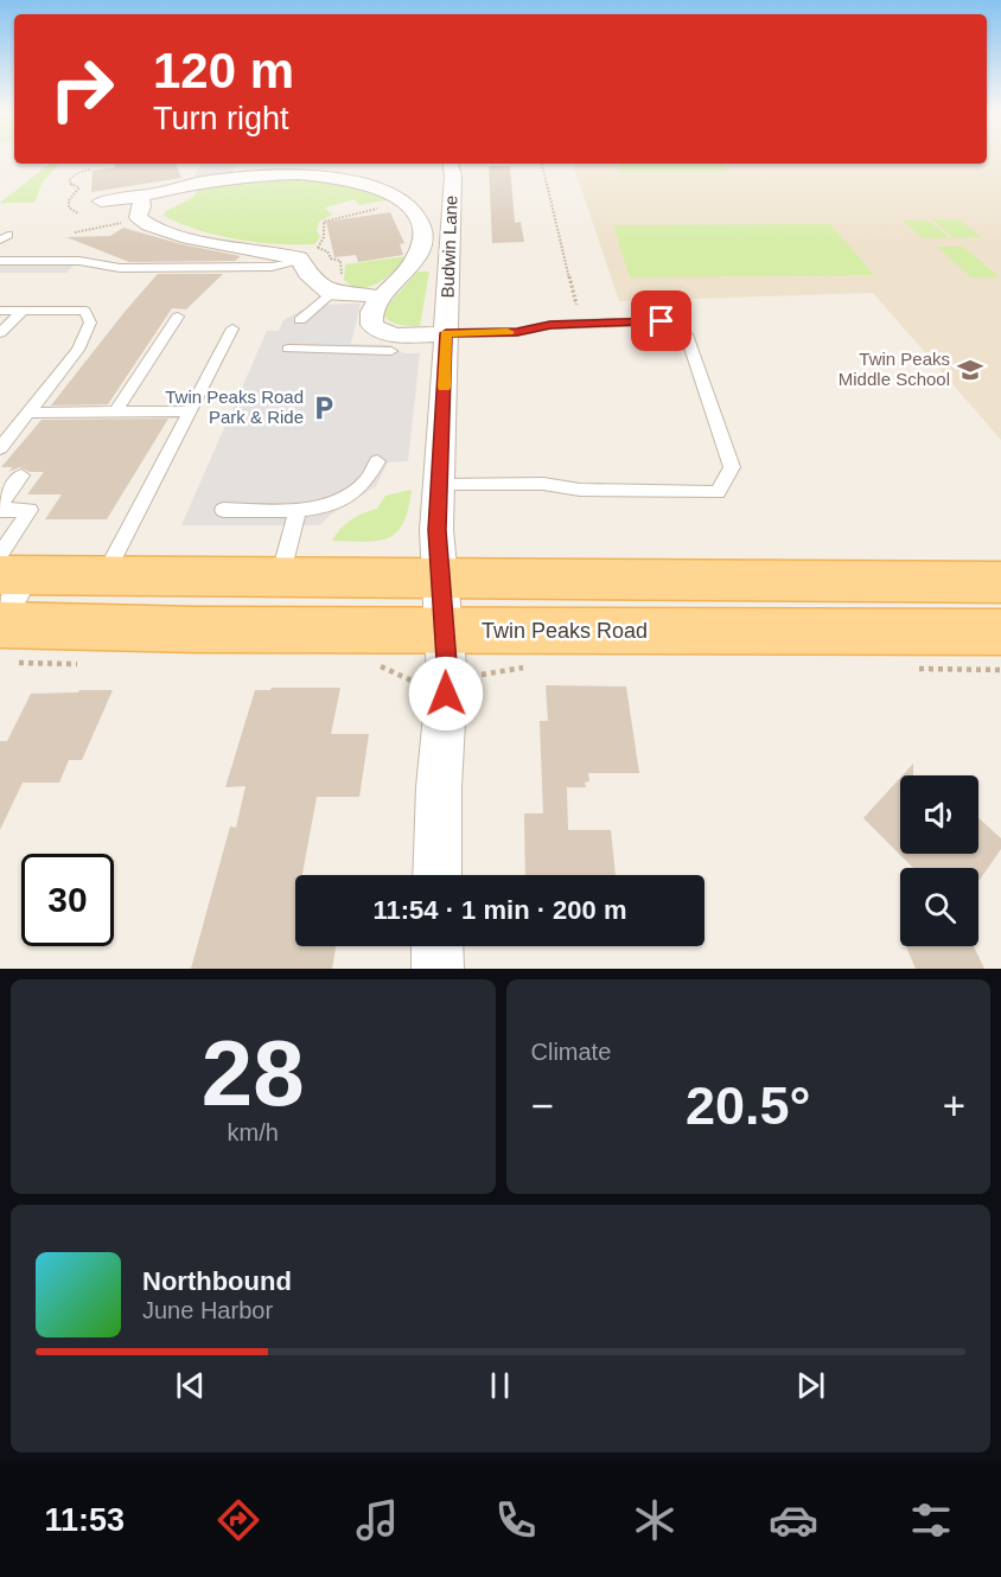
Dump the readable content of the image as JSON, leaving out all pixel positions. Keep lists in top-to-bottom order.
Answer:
{
  "streets": {
    "main road": ["Twin Peaks Road"],
    "street": ["Budwin Lane"]
  },
  "crossings": [
    ["Budwin Lane", "Twin Peaks Road"]
  ],
  "places": {
    "school or university": ["Twin Peaks Middle School"],
    "parking": ["Twin Peaks Road Park & Ride"]
  },
  "page": {
    "turn": ["120 m", "Turn right"],
    "limit": "30",
    "trip": "11:54 · 1 min · 200 m",
    "tile": [
      ["28", "km/h"],
      "Climate"
    ],
    "heat": ["−", "20.5°", "+"],
    "song": ["Northbound", "June Harbor"],
    "tabs": "11:53"
  }
}
